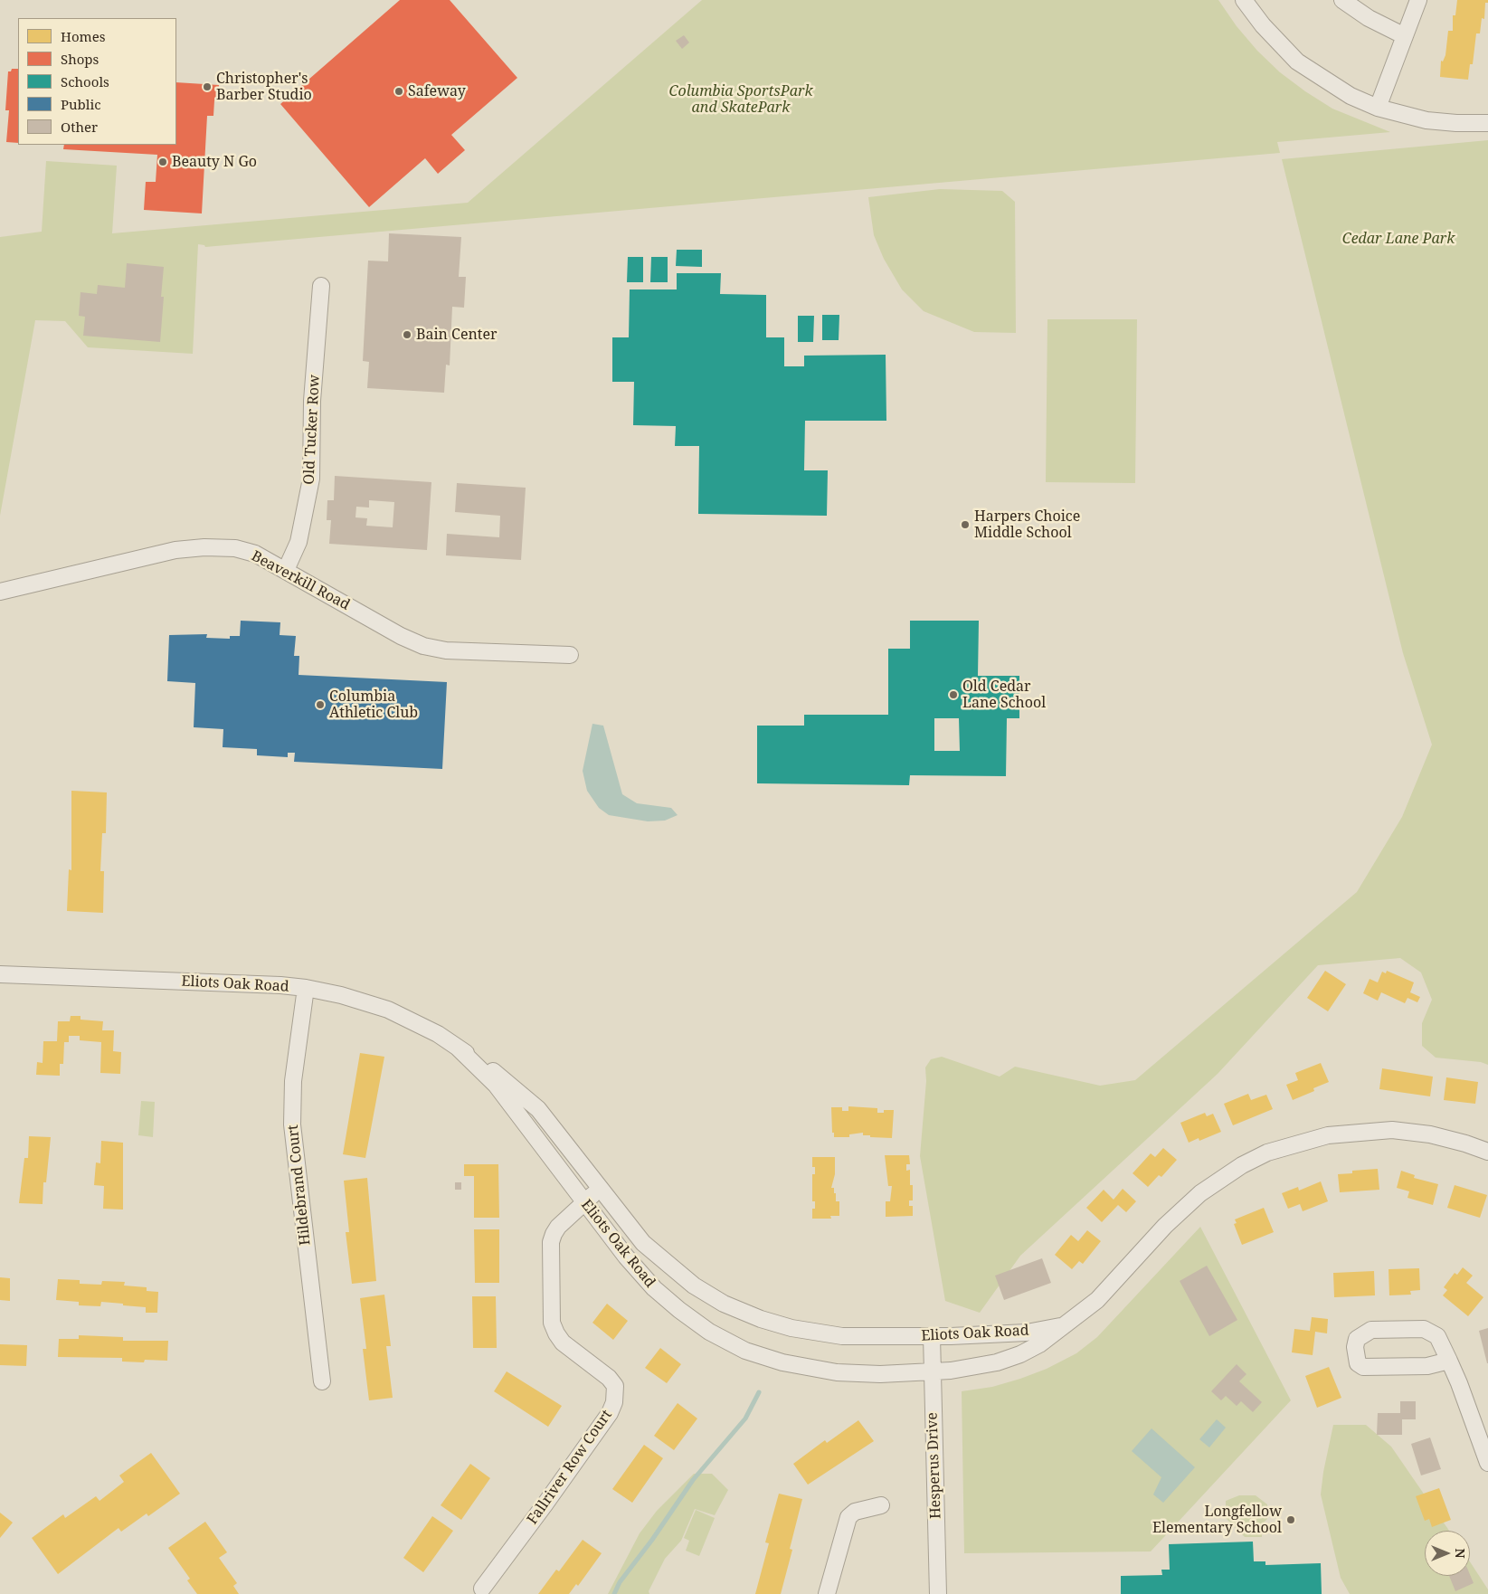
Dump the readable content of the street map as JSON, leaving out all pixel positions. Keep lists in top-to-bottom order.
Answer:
{
  "streets": {
    "street": [
      "Old Tucker Row",
      "Beaverkill Road",
      "Eliots Oak Road",
      "Hildebrand Court",
      "Hesperus Drive",
      "Fallriver Row Court"
    ]
  },
  "crossings": [
    ["Old Tucker Row", "Beaverkill Road"],
    ["Eliots Oak Road", "Hildebrand Court"],
    ["Eliots Oak Road", "Hesperus Drive"],
    ["Eliots Oak Road", "Fallriver Row Court"]
  ],
  "parks": ["Columbia SportsPark and SkatePark", "Cedar Lane Park"],
  "places": [
    "Christopher's Barber Studio",
    "Safeway",
    "Beauty N Go",
    "Bain Center",
    "Harpers Choice Middle School",
    "Old Cedar Lane School",
    "Columbia Athletic Club",
    "Longfellow Elementary School"
  ],
  "legend": [
    "Homes",
    "Shops",
    "Schools",
    "Public",
    "Other"
  ],
  "north": "right"
}
